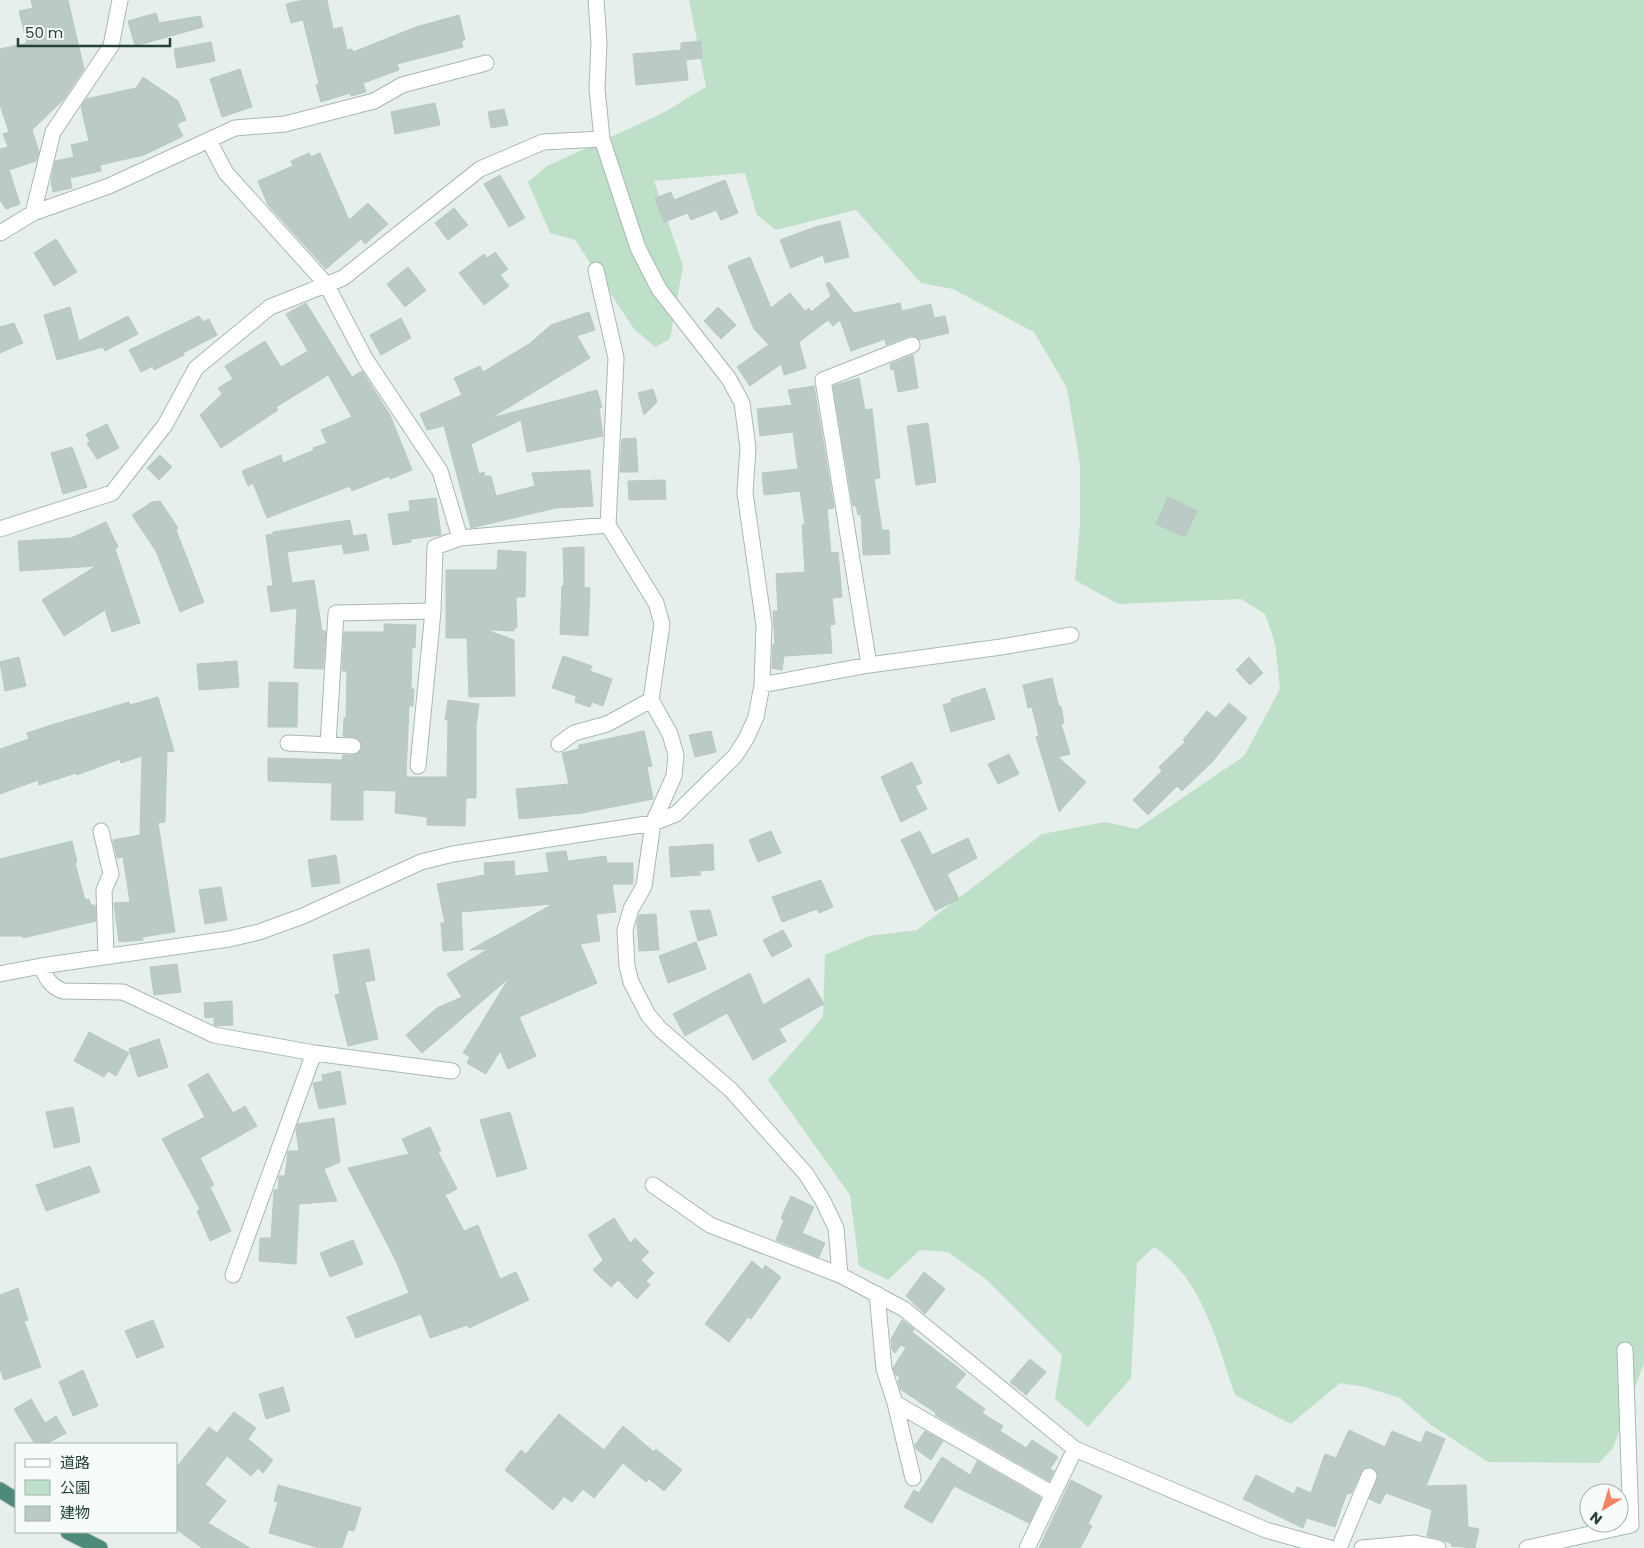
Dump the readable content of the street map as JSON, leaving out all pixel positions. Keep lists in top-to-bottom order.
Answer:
{
  "legend": ["道路", "公園", "建物"],
  "scale_bar": "50 m",
  "north": "bottom left"
}
